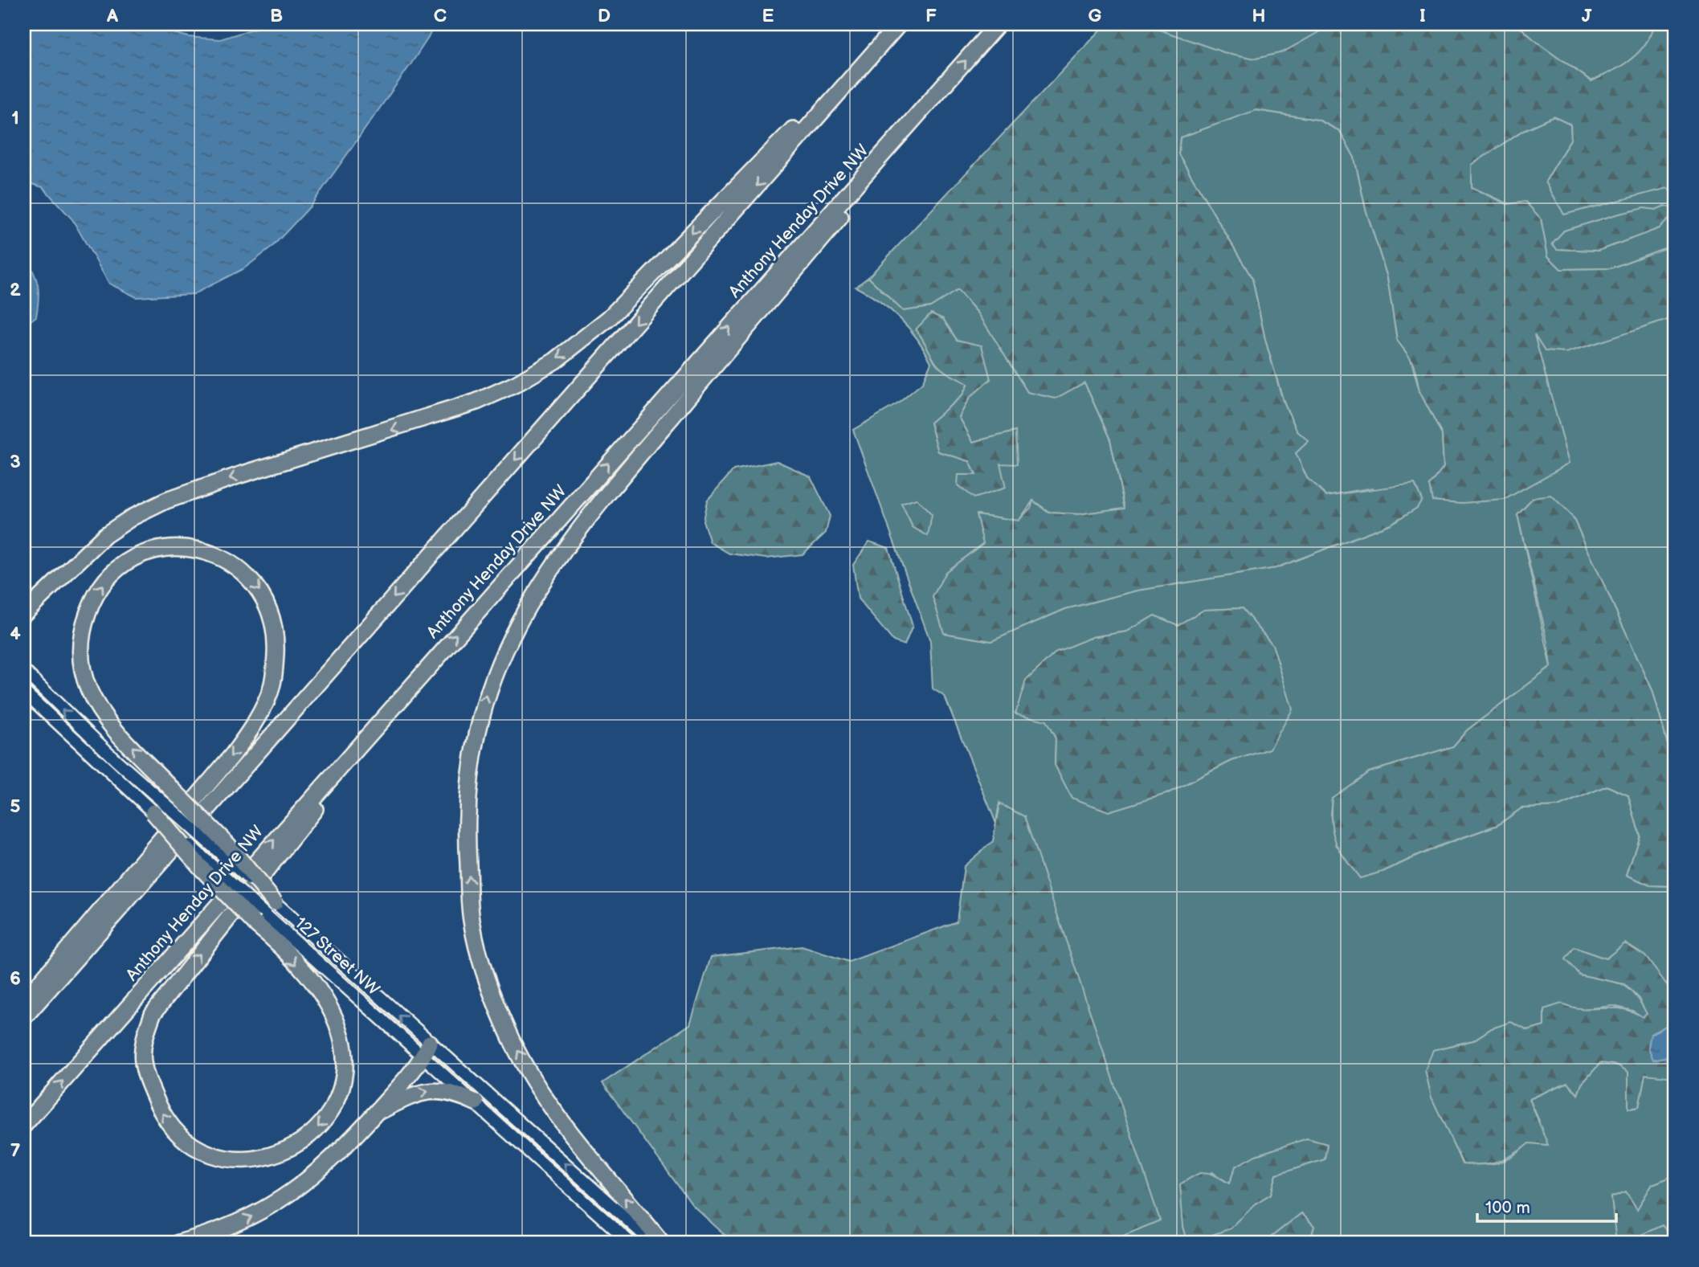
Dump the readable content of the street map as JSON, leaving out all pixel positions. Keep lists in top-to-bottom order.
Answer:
{
  "streets": {
    "highway": ["Anthony Henday Drive NW"],
    "main road": ["127 Street NW"]
  },
  "scale_bar": "100 m",
  "grid": {
    "columns": [
      "A",
      "B",
      "C",
      "D",
      "E",
      "F",
      "G",
      "H",
      "I",
      "J"
    ],
    "rows": [
      "1",
      "2",
      "3",
      "4",
      "5",
      "6",
      "7"
    ]
  }
}
